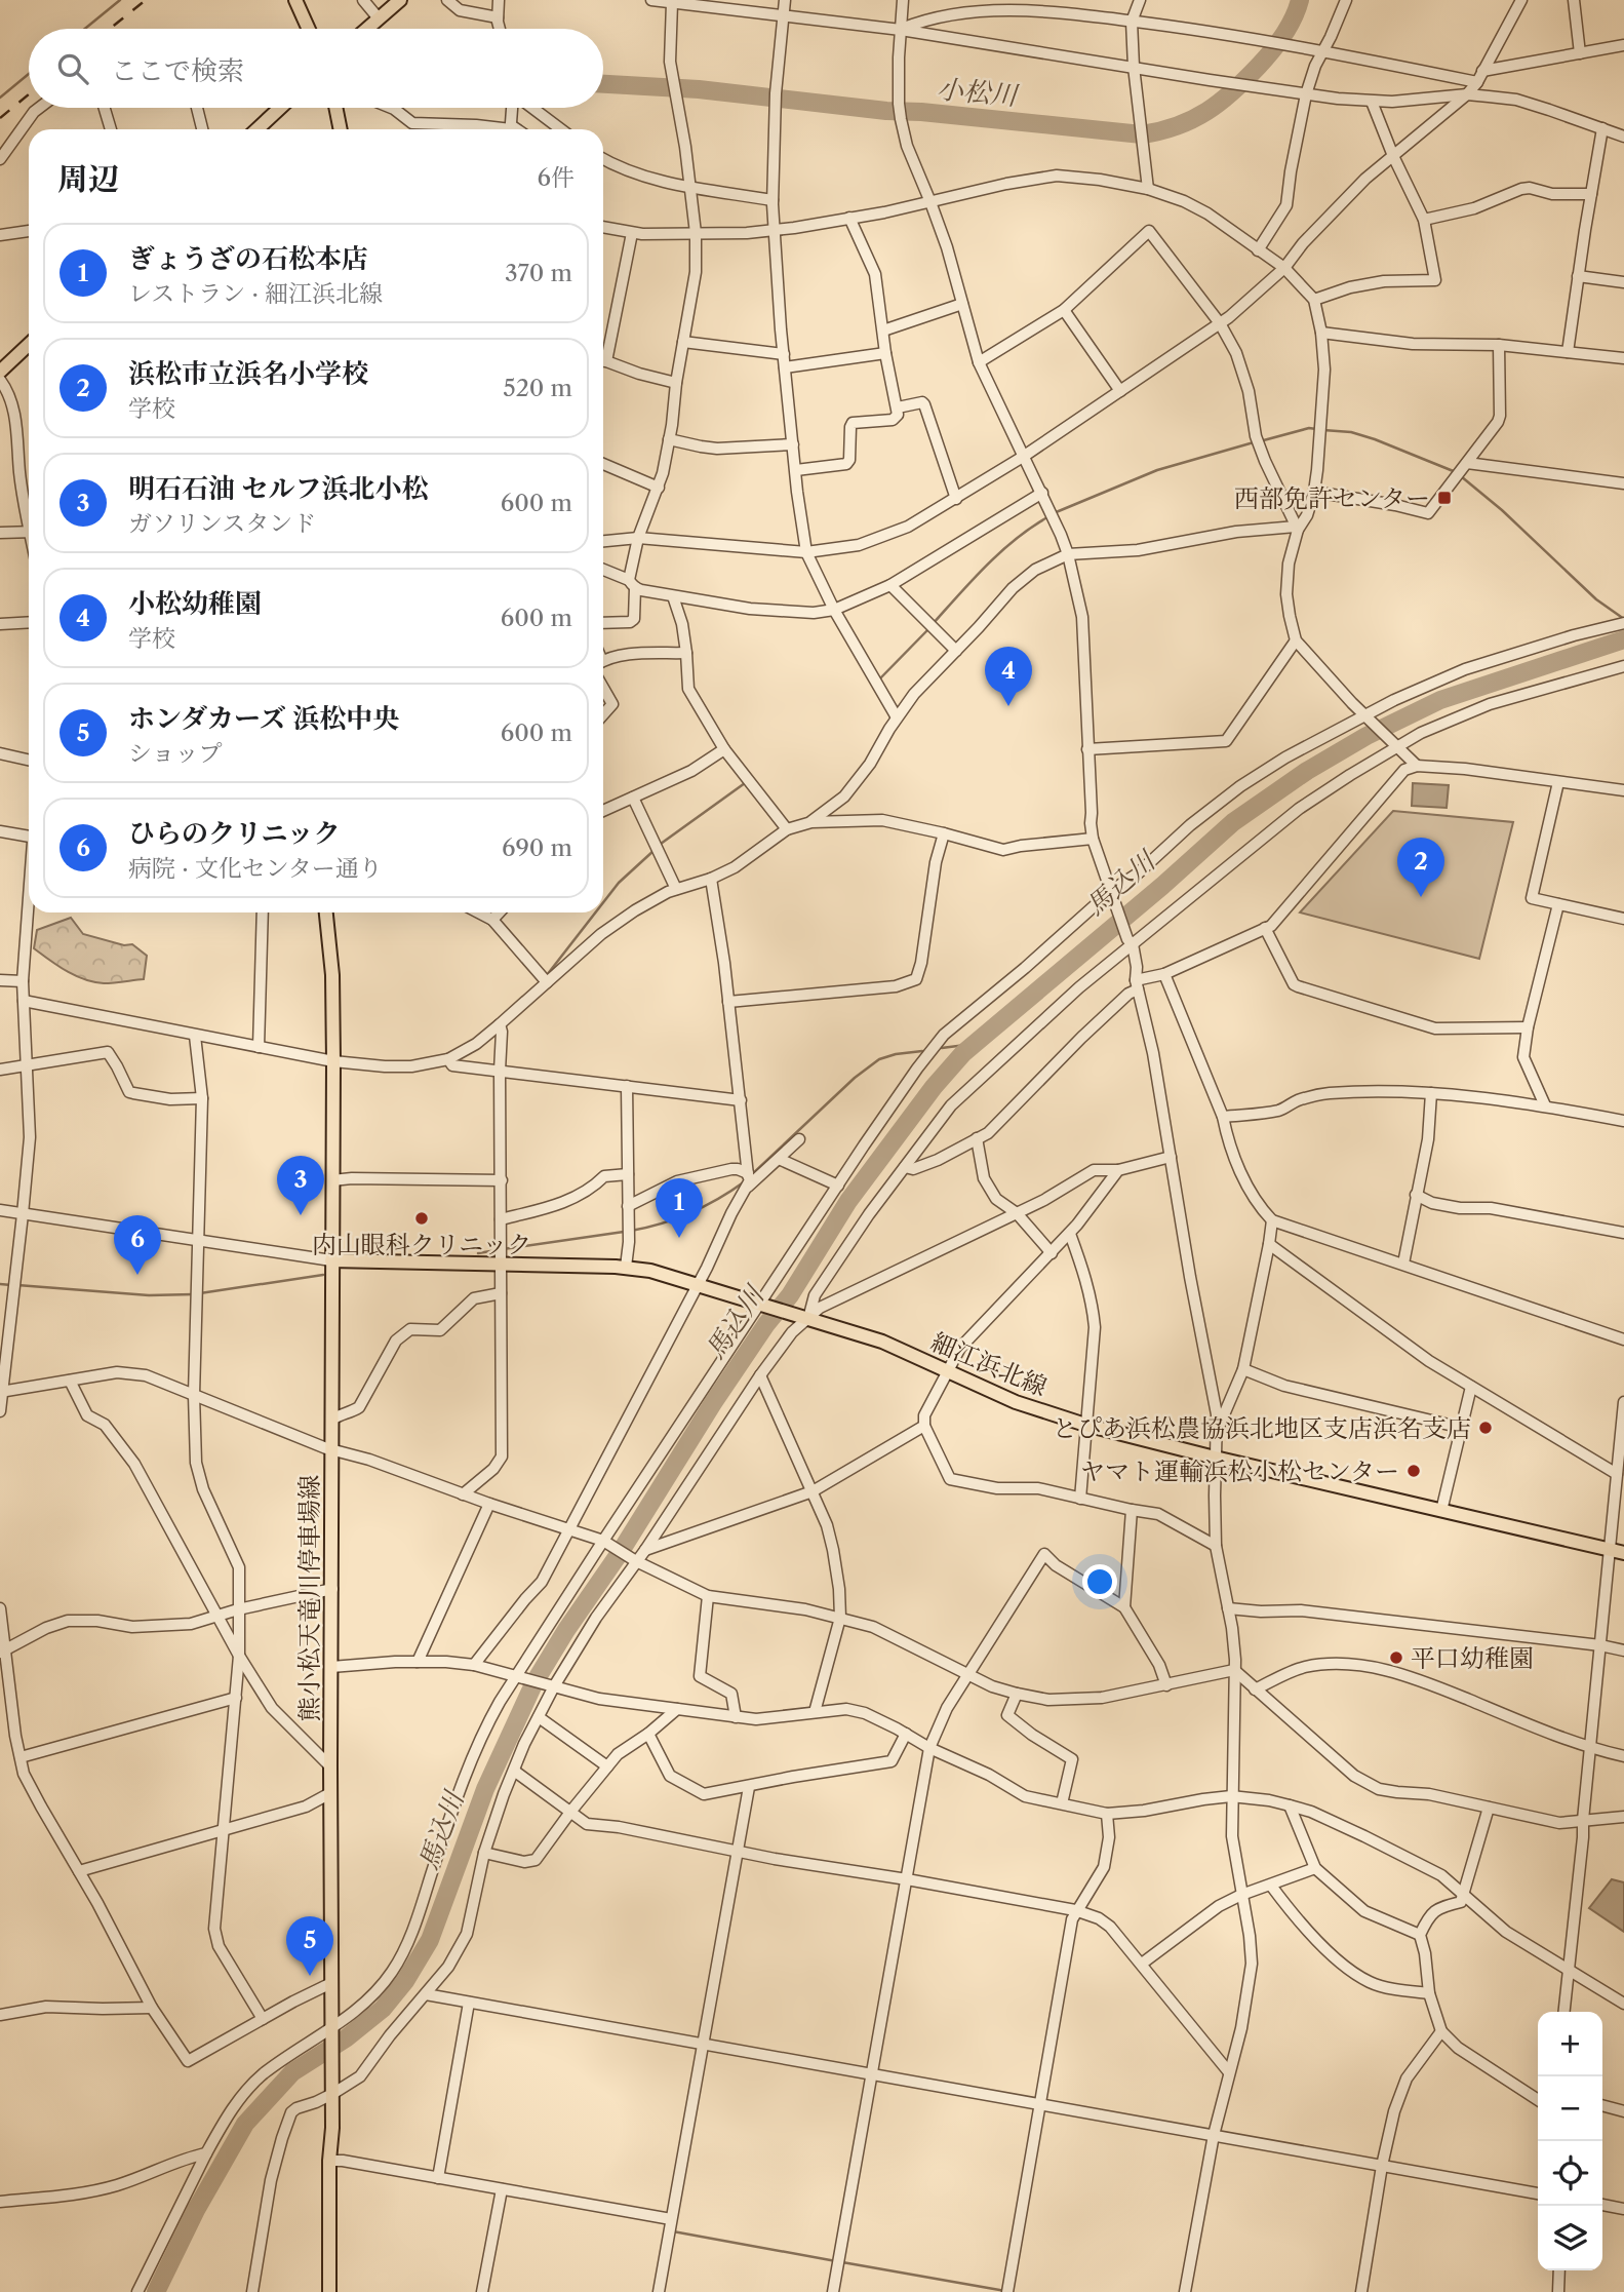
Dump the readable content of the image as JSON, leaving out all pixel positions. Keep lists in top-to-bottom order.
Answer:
{
  "streets": {
    "main road": ["細江浜北線", "熊小松天竜川停車場線"]
  },
  "water": ["小松川", "馬込川"],
  "places": {
    "transit": ["西部免許センター"],
    "other": [
      "内山眼科クリニック",
      "とぴあ浜松農協浜北地区支店浜名支店",
      "ヤマト運輸浜松小松センター",
      "平口幼稚園"
    ]
  },
  "page": {
    "search": "ここで検索",
    "heading": ["周辺", "6件"],
    "list": [
      {
        "mark": "1",
        "name": "ぎょうざの石松本店",
        "note": "レストラン · 細江浜北線",
        "value": "370 m"
      },
      {
        "mark": "2",
        "name": "浜松市立浜名小学校",
        "note": "学校",
        "value": "520 m"
      },
      {
        "mark": "3",
        "name": "明石石油 セルフ浜北小松",
        "note": "ガソリンスタンド",
        "value": "600 m"
      },
      {
        "mark": "4",
        "name": "小松幼稚園",
        "note": "学校",
        "value": "600 m"
      },
      {
        "mark": "5",
        "name": "ホンダカーズ 浜松中央",
        "note": "ショップ",
        "value": "600 m"
      },
      {
        "mark": "6",
        "name": "ひらのクリニック",
        "note": "病院 · 文化センター通り",
        "value": "690 m"
      }
    ],
    "pins": [
      "4",
      "2",
      "3",
      "1",
      "6",
      "5"
    ],
    "map_buttons": ["+", "−"]
  }
}
